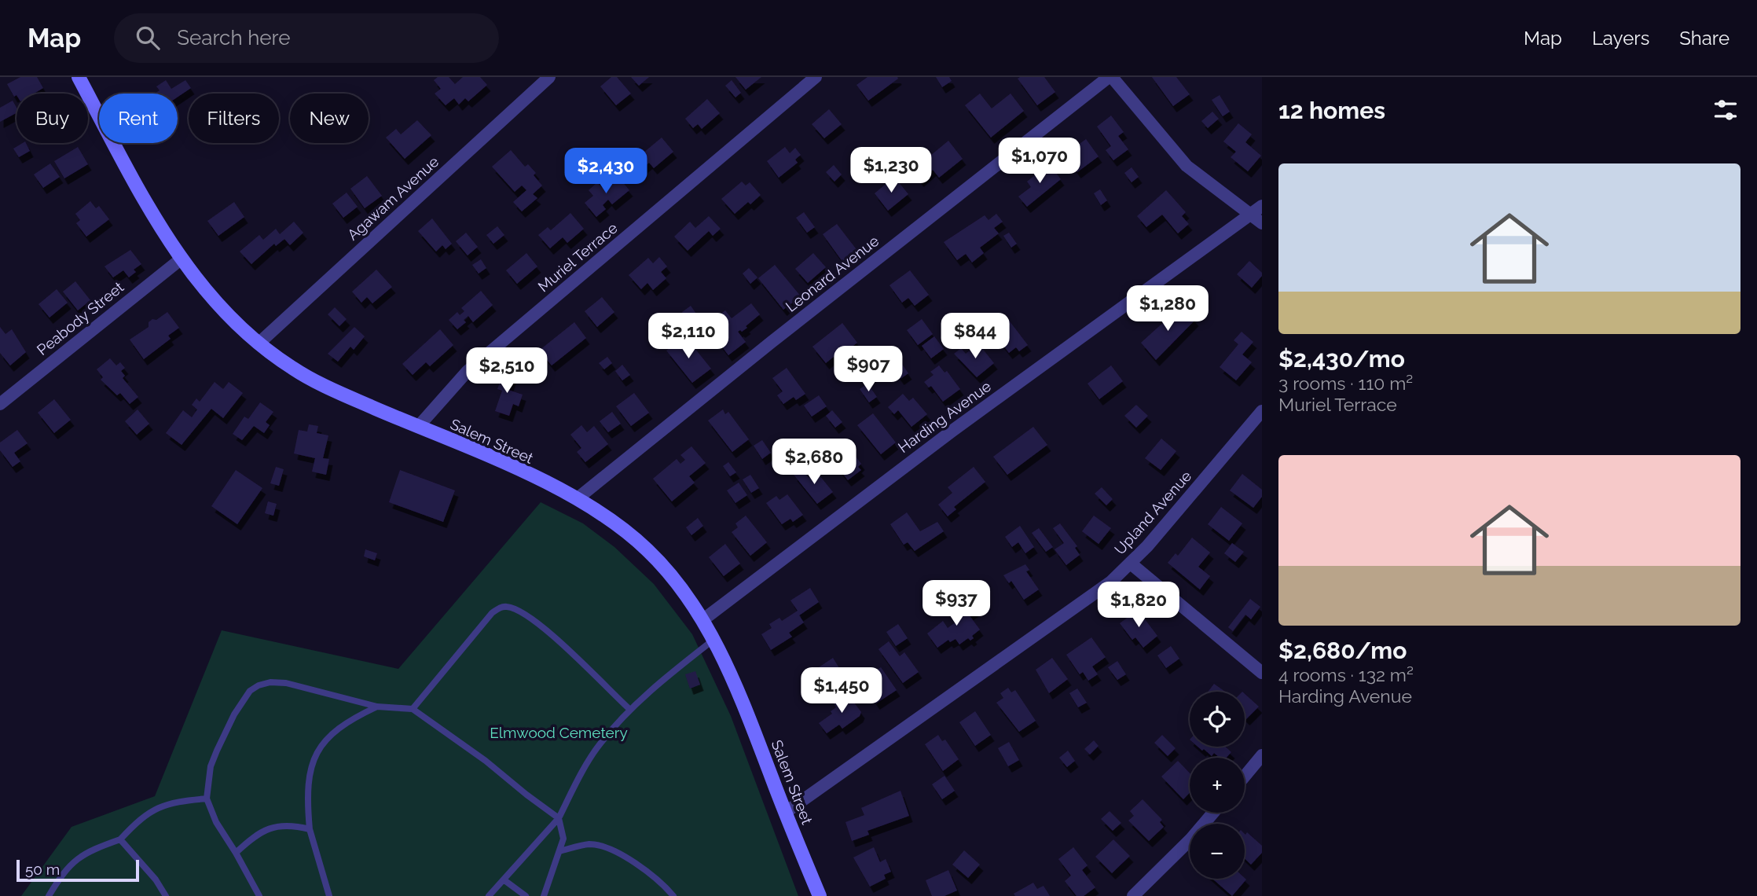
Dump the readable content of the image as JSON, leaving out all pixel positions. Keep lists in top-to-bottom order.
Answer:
{
  "streets": {
    "main road": ["Salem Street"],
    "street": [
      "Agawam Avenue",
      "Muriel Terrace",
      "Leonard Avenue",
      "Peabody Street",
      "Harding Avenue",
      "Upland Avenue"
    ]
  },
  "crossings": [
    ["Agawam Avenue", "Salem Street"],
    ["Muriel Terrace", "Salem Street"],
    ["Leonard Avenue", "Salem Street"],
    ["Peabody Street", "Salem Street"],
    ["Harding Avenue", "Salem Street"],
    ["Salem Street", "Upland Avenue"]
  ],
  "parks": ["Elmwood Cemetery"],
  "scale_bar": "50 m",
  "page": {
    "header": "Map",
    "search": "Search here",
    "nav": ["Map", "Layers", "Share"],
    "heading": "12 homes",
    "chip": [
      "Buy",
      "Rent",
      "Filters",
      "New"
    ],
    "price": [
      "$1,070",
      "$1,230",
      "$2,430",
      "$1,280",
      "$2,110",
      "$844",
      "$907",
      "$2,510",
      "$2,680",
      "$937",
      "$1,820",
      "$1,450"
    ],
    "list": [
      {
        "name": "$2,430/mo",
        "note": "3 rooms · 110 m² · Muriel Terrace"
      },
      {
        "name": "$2,680/mo",
        "note": "4 rooms · 132 m² · Harding Avenue"
      }
    ],
    "map_buttons": ["+", "−"],
    "scale": "50 m"
  }
}
